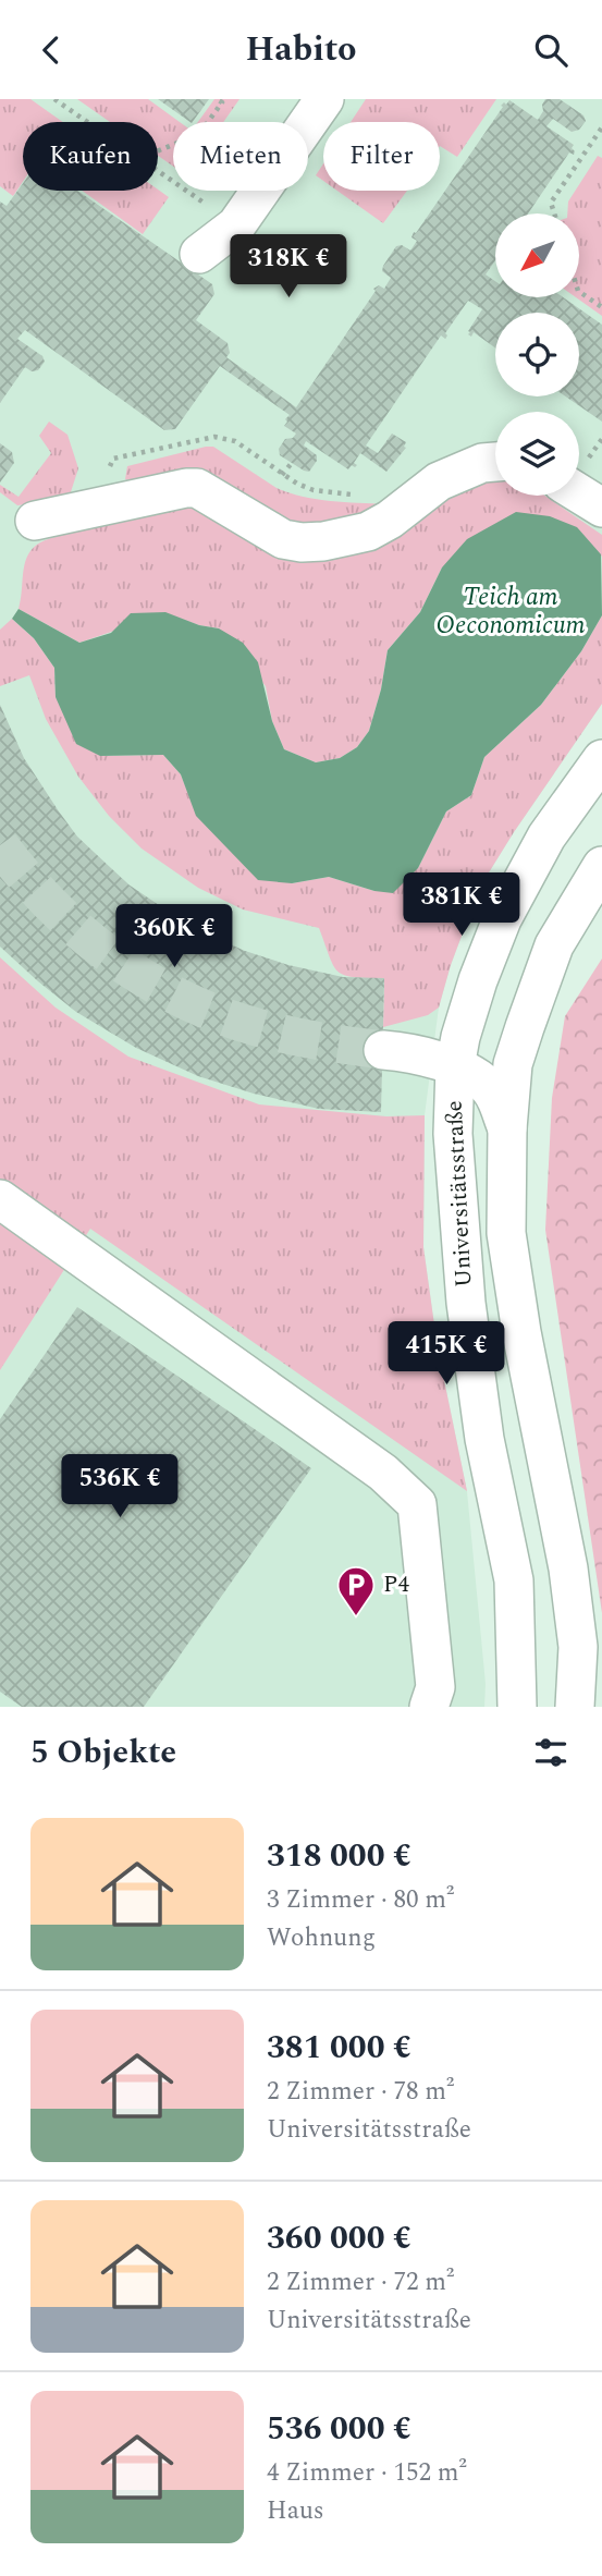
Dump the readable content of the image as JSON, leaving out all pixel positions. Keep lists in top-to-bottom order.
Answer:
{
  "streets": {
    "street": ["Universitätsstraße"]
  },
  "water": ["Teich am Oeconomicum"],
  "places": {
    "parking": ["P4"]
  },
  "north": "bottom left",
  "page": {
    "header": "Habito",
    "chip": ["Kaufen", "Mieten", "Filter"],
    "price": [
      "318K €",
      "381K €",
      "360K €",
      "415K €",
      "536K €"
    ],
    "heading": "5 Objekte",
    "list": [
      {
        "name": "318 000 €",
        "note": "3 Zimmer · 80 m² · Wohnung"
      },
      {
        "name": "381 000 €",
        "note": "2 Zimmer · 78 m² · Universitätsstraße"
      },
      {
        "name": "360 000 €",
        "note": "2 Zimmer · 72 m² · Universitätsstraße"
      },
      {
        "name": "536 000 €",
        "note": "4 Zimmer · 152 m² · Haus"
      }
    ]
  }
}
